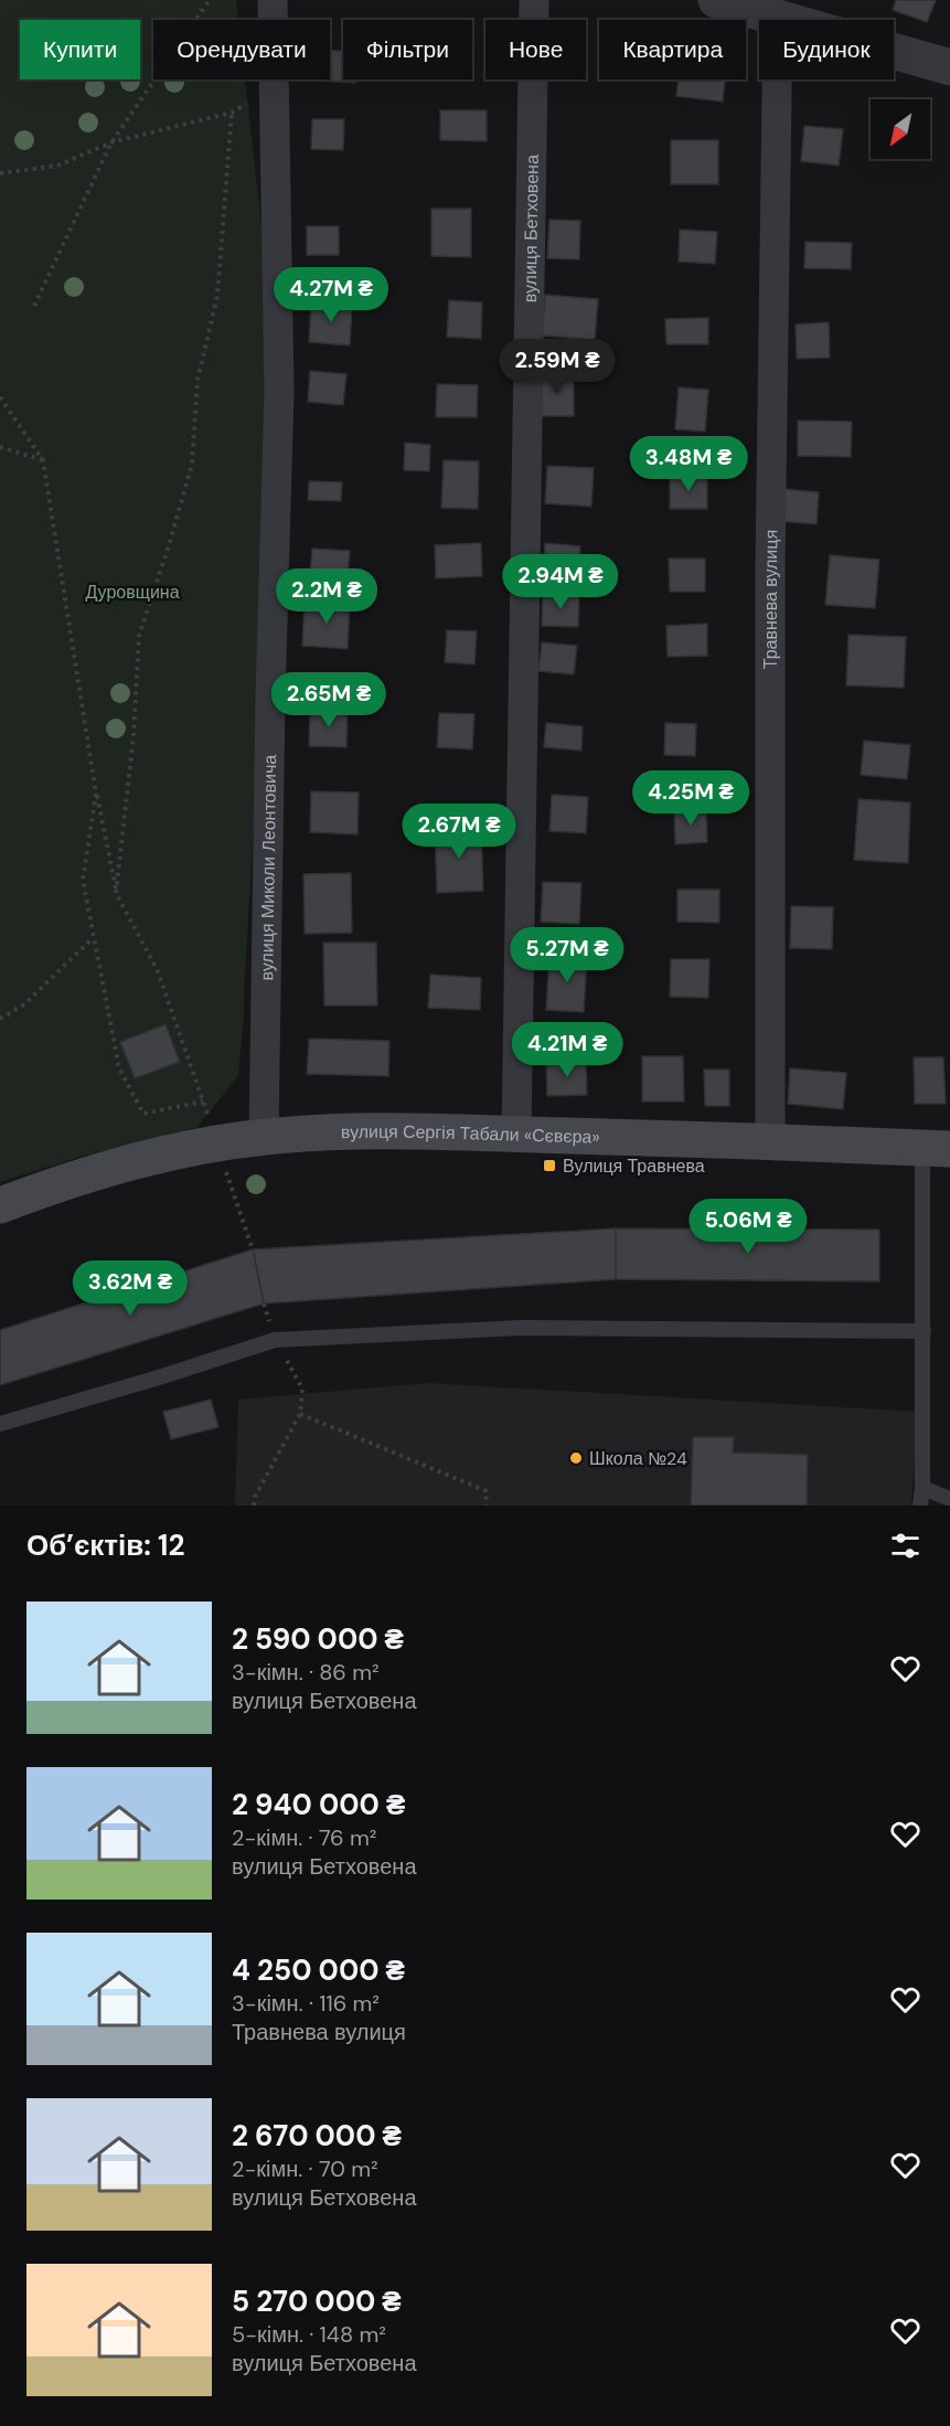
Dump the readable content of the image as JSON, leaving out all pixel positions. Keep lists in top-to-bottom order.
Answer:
{
  "streets": {
    "main road": ["вулиця Сергія Табали «Сєвєра»"],
    "street": ["вулиця Бетховена", "Травнева вулиця", "вулиця Миколи Леонтовича"]
  },
  "crossings": [
    ["вулиця Бетховена", "вулиця Сергія Табали «Сєвєра»"],
    ["Травнева вулиця", "вулиця Сергія Табали «Сєвєра»"],
    ["вулиця Миколи Леонтовича", "вулиця Сергія Табали «Сєвєра»"]
  ],
  "parks": ["Дуровщина"],
  "places": {
    "transit": ["Вулиця Травнева"],
    "other": ["Школа №24"]
  },
  "north": "bottom left",
  "page": {
    "chip": [
      "Купити",
      "Орендувати",
      "Фільтри",
      "Нове",
      "Квартира",
      "Будинок"
    ],
    "price": [
      "4.27M ₴",
      "2.59M ₴",
      "3.48M ₴",
      "2.94M ₴",
      "2.2M ₴",
      "2.65M ₴",
      "4.25M ₴",
      "2.67M ₴",
      "5.27M ₴",
      "4.21M ₴",
      "5.06M ₴",
      "3.62M ₴"
    ],
    "heading": "Об’єктів: 12",
    "list": [
      {
        "name": "2 590 000 ₴",
        "note": "3-кімн. · 86 m² · вулиця Бетховена"
      },
      {
        "name": "2 940 000 ₴",
        "note": "2-кімн. · 76 m² · вулиця Бетховена"
      },
      {
        "name": "4 250 000 ₴",
        "note": "3-кімн. · 116 m² · Травнева вулиця"
      },
      {
        "name": "2 670 000 ₴",
        "note": "2-кімн. · 70 m² · вулиця Бетховена"
      },
      {
        "name": "5 270 000 ₴",
        "note": "5-кімн. · 148 m² · вулиця Бетховена"
      }
    ]
  }
}
